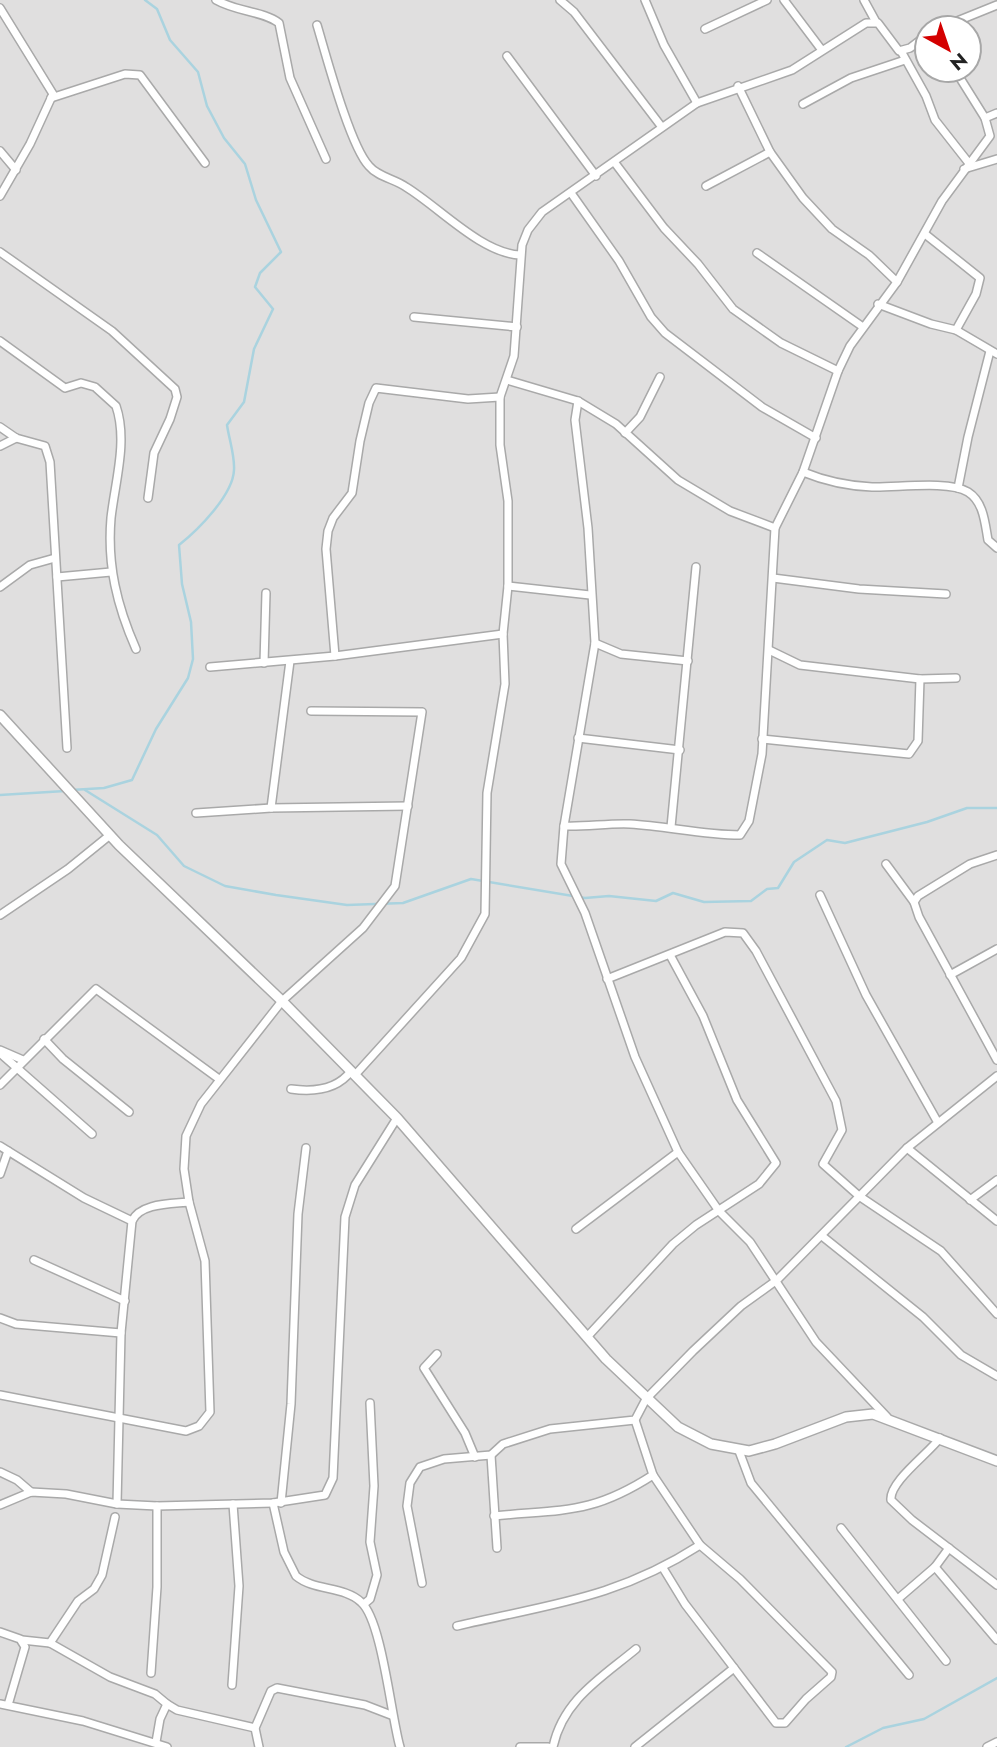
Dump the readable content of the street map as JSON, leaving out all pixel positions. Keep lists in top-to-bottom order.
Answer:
{
  "north": "bottom right"
}
